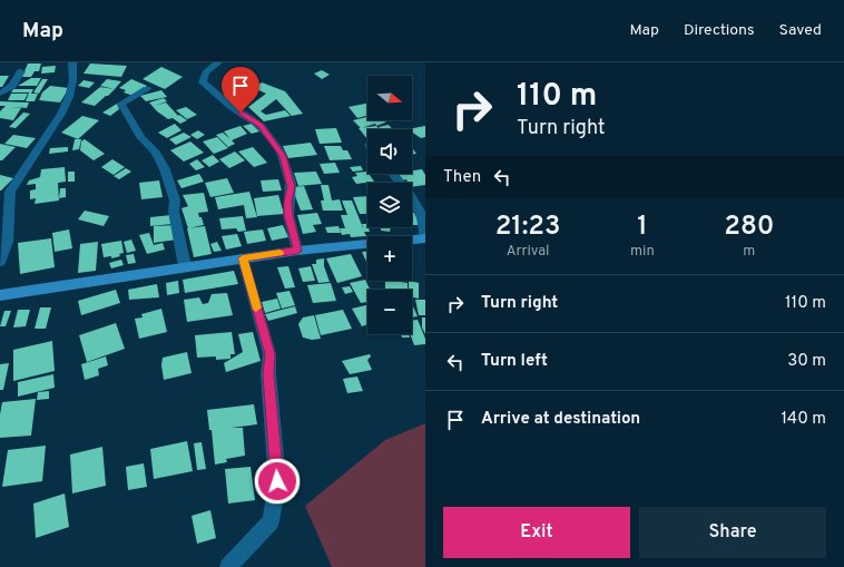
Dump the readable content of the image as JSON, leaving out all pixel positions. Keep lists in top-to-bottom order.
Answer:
{
  "north": "right",
  "page": {
    "header": "Map",
    "nav": ["Map", "Directions", "Saved"],
    "turn": ["110 m", "Turn right"],
    "map_buttons": ["+", "−"],
    "then": "Then",
    "eta": [
      "21:23",
      "Arrival",
      "1",
      "min",
      "280",
      "m"
    ],
    "list": [
      {
        "name": "Turn right",
        "value": "110 m"
      },
      {
        "name": "Turn left",
        "value": "30 m"
      },
      {
        "name": "Arrive at destination",
        "value": "140 m"
      }
    ],
    "buttons": ["Exit", "Share"]
  }
}
